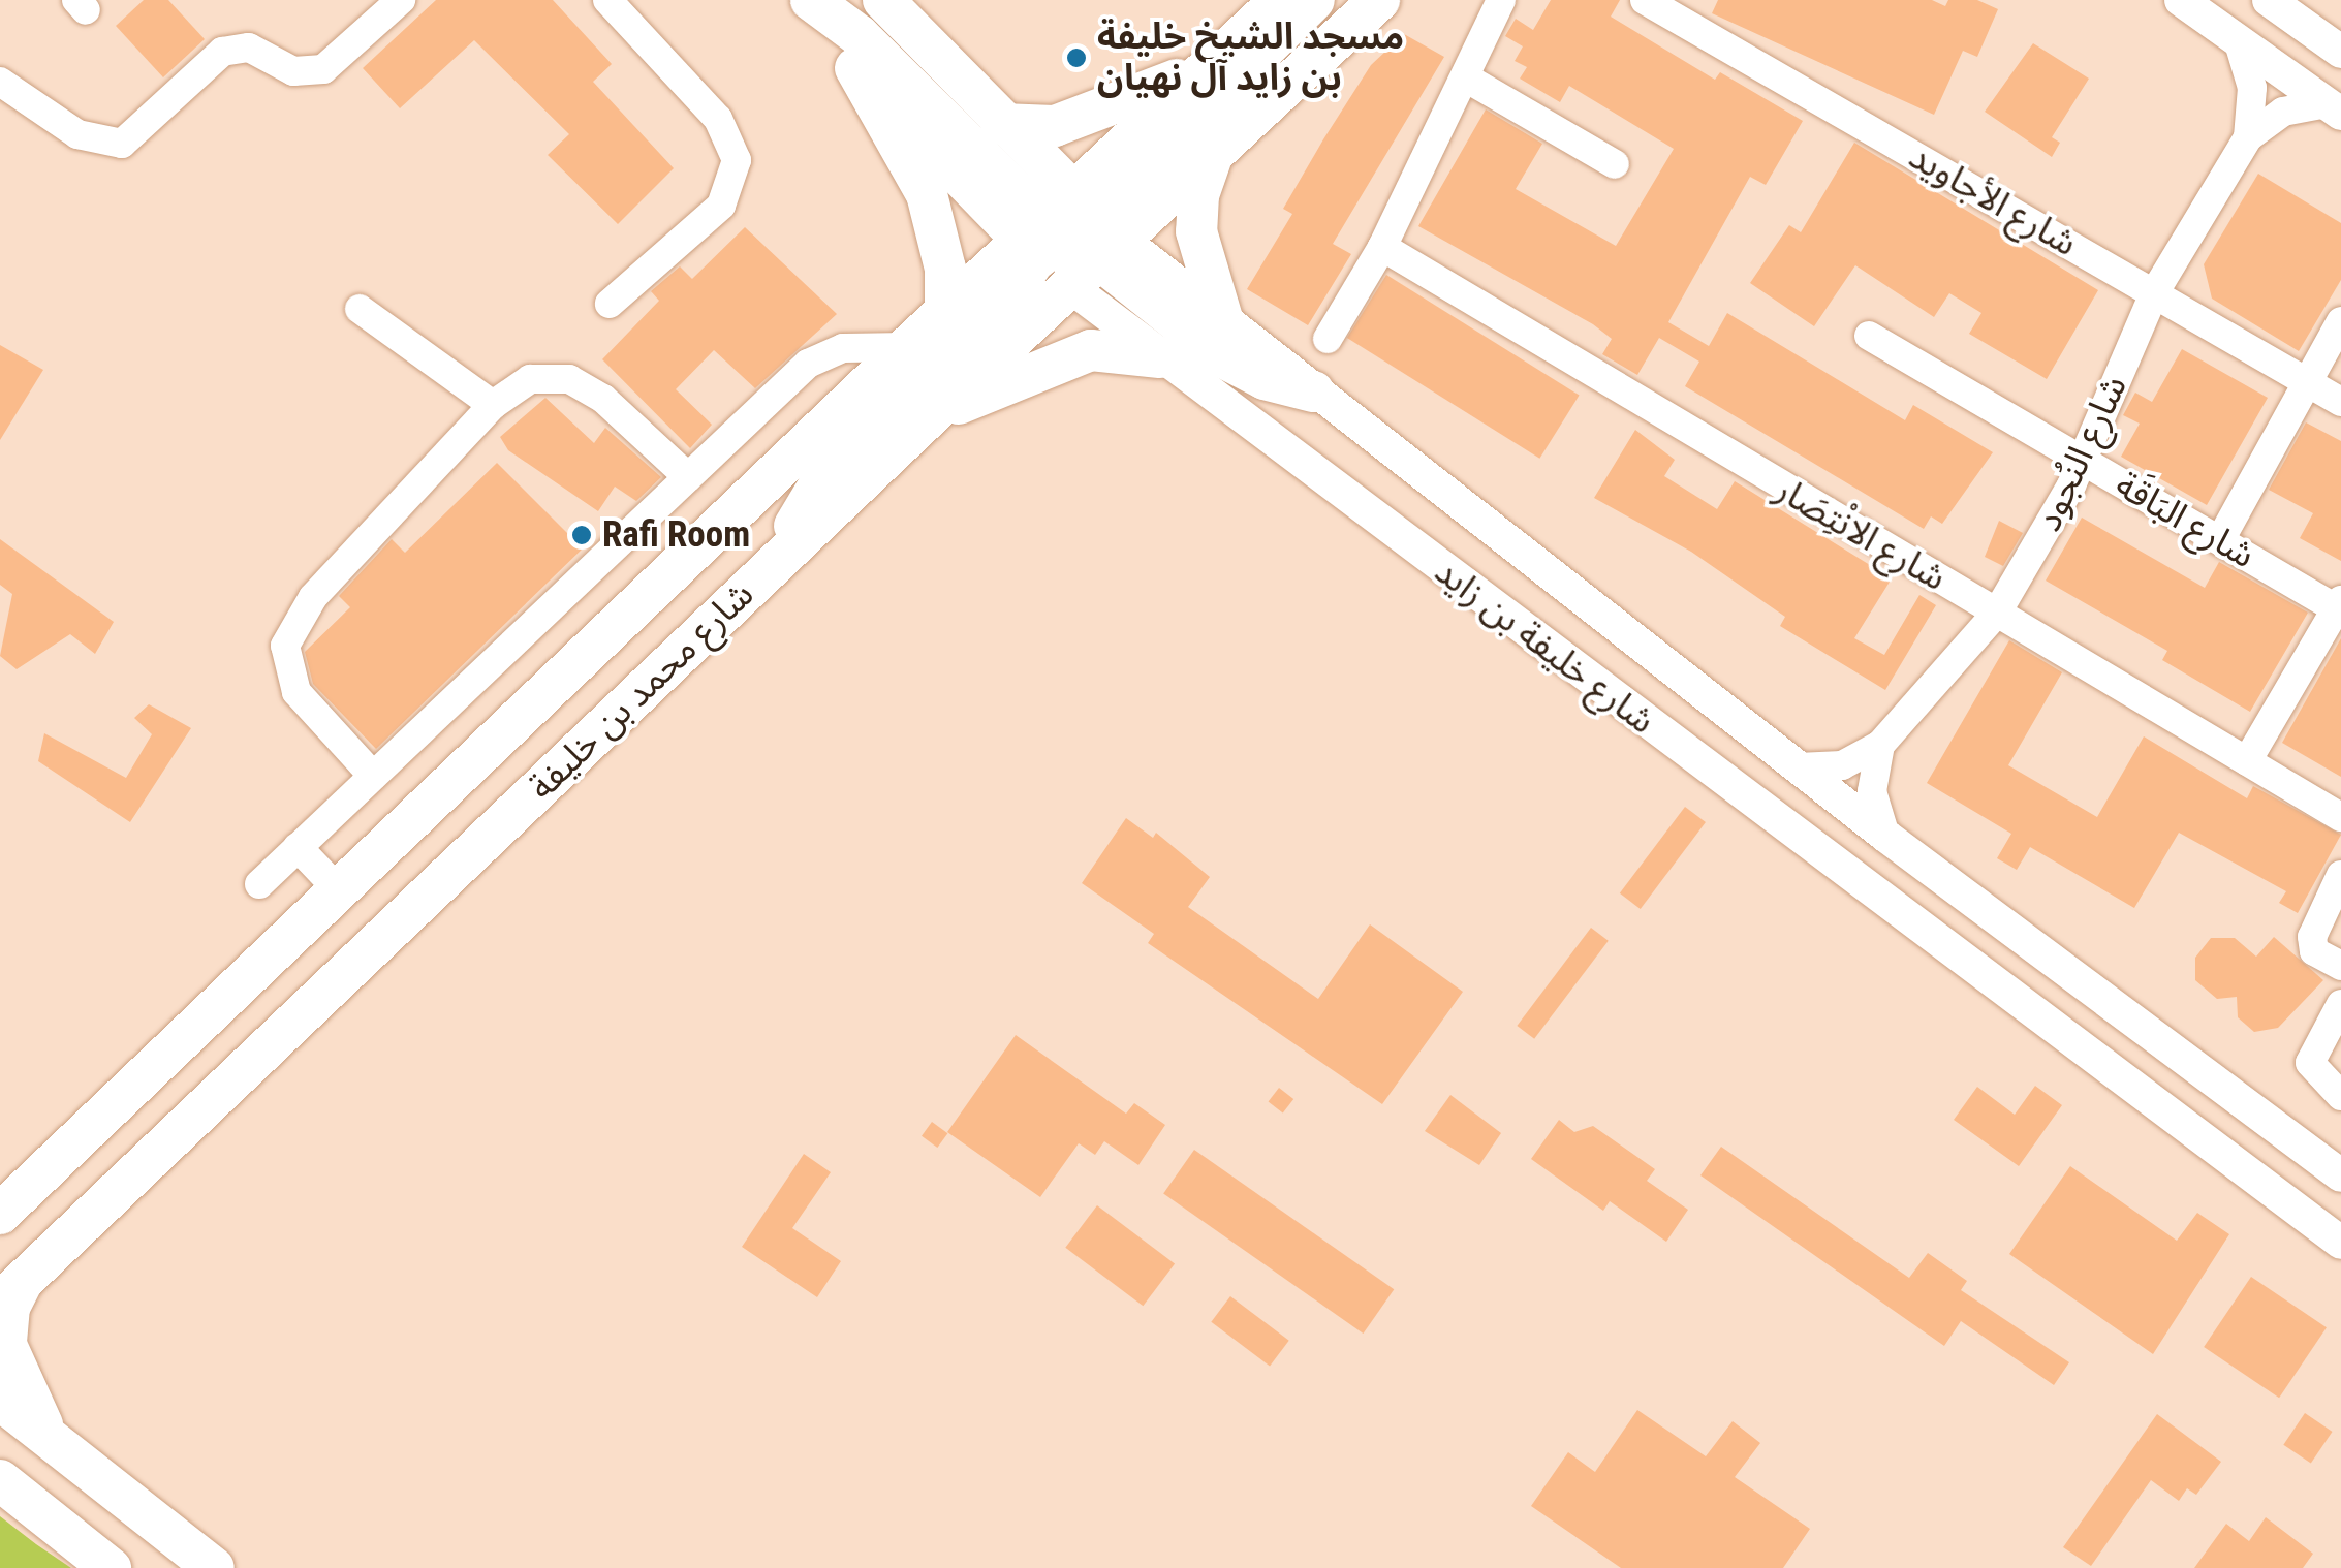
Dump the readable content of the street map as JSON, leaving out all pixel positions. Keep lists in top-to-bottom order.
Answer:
{
  "streets": {
    "highway": ["شارع خليفة بن زايد", "شارع محمد بن خليفة"],
    "street": [
      "شارع الأجاويد",
      "شارع النُجود",
      "شارع البَاقَة",
      "شارع الانْتِصَار"
    ]
  },
  "crossings": [
    ["شارع الأجاويد", "شارع النُجود"],
    ["شارع النُجود", "شارع البَاقَة"],
    ["شارع النُجود", "شارع الانْتِصَار"],
    ["شارع النُجود", "شارع خليفة بن زايد"],
    ["شارع خليفة بن زايد", "شارع محمد بن خليفة"]
  ],
  "places": ["مسجد الشيخ خليفة بن زايد آل نهيان", "Rafi Room"]
}
